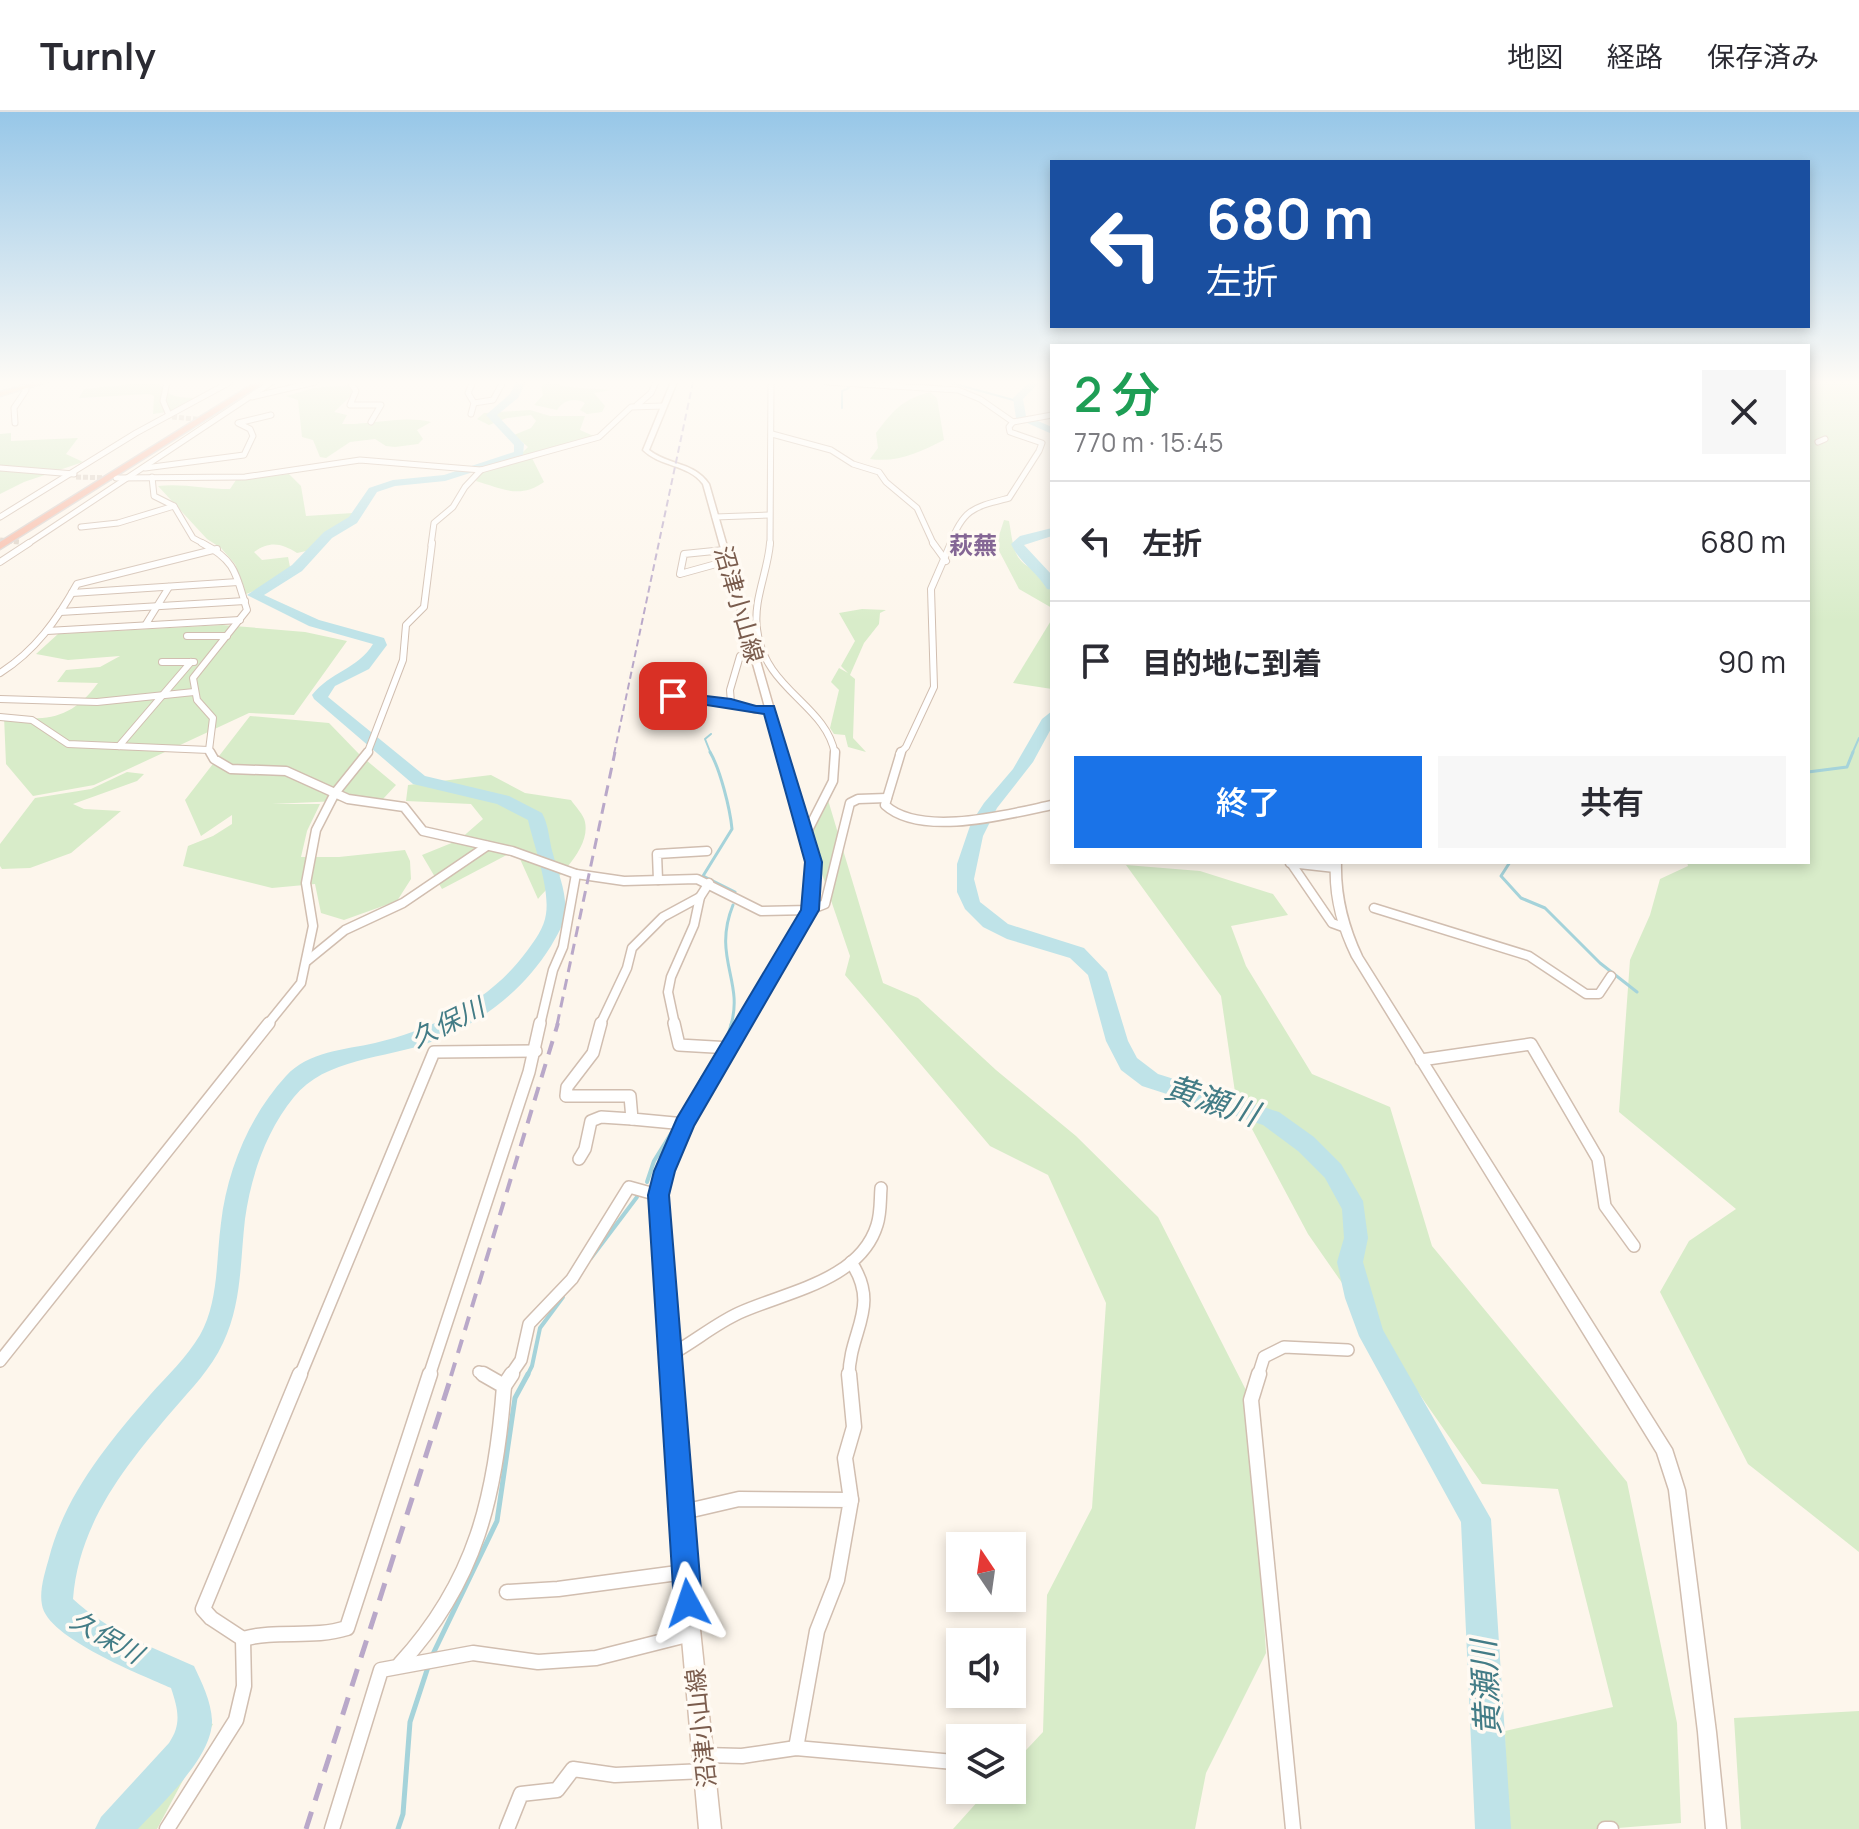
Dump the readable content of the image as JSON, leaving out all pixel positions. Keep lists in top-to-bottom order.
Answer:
{
  "streets": {
    "main road": ["沼津小山線"]
  },
  "districts": ["萩蕪"],
  "water": ["久保川", "黄瀬川"],
  "north": "top",
  "page": {
    "header": "Turnly",
    "nav": ["地図", "経路", "保存済み"],
    "turn": ["680 m", "左折"],
    "heading": ["2 分", "770 m · 15:45"],
    "list": [
      {
        "name": "左折",
        "value": "680 m"
      },
      {
        "name": "目的地に到着",
        "value": "90 m"
      }
    ],
    "buttons": ["終了", "共有"]
  }
}
